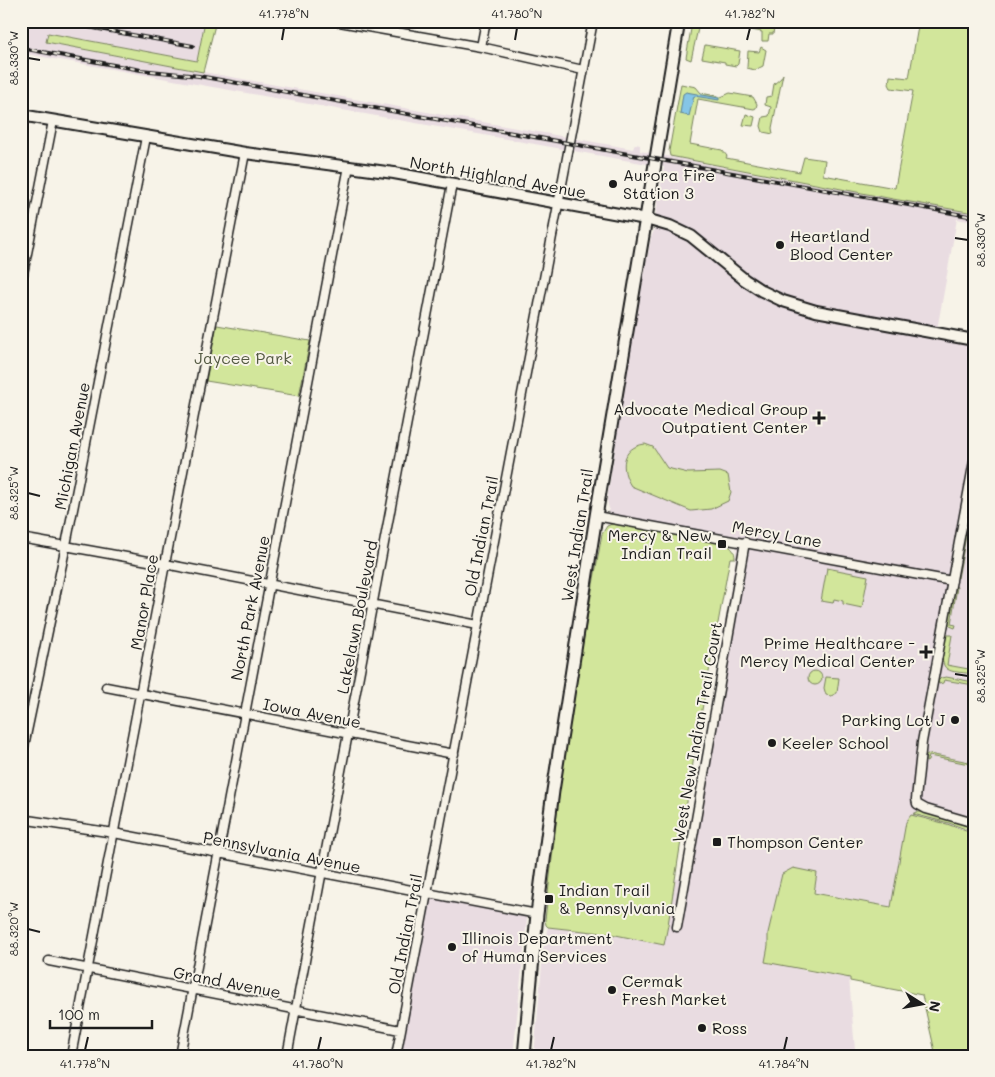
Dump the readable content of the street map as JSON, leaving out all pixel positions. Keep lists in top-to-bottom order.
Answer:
{
  "streets": {
    "main road": ["West Indian Trail"],
    "street": [
      "North Highland Avenue",
      "Michigan Avenue",
      "Mercy Lane",
      "Old Indian Trail",
      "Manor Place",
      "North Park Avenue",
      "Lakelawn Boulevard",
      "Iowa Avenue",
      "West New Indian Trail Court",
      "Pennsylvania Avenue",
      "Grand Avenue"
    ]
  },
  "crossings": [
    ["North Highland Avenue", "Michigan Avenue"],
    ["North Highland Avenue", "West Indian Trail"],
    ["North Highland Avenue", "Old Indian Trail"],
    ["North Highland Avenue", "Manor Place"],
    ["North Highland Avenue", "North Park Avenue"],
    ["North Highland Avenue", "Lakelawn Boulevard"],
    ["Mercy Lane", "West Indian Trail"],
    ["Mercy Lane", "West New Indian Trail Court"],
    ["West Indian Trail", "Pennsylvania Avenue"],
    ["Old Indian Trail", "Iowa Avenue"],
    ["Old Indian Trail", "Pennsylvania Avenue"],
    ["Old Indian Trail", "Grand Avenue"],
    ["Manor Place", "Iowa Avenue"],
    ["Manor Place", "Pennsylvania Avenue"],
    ["Manor Place", "Grand Avenue"],
    ["North Park Avenue", "Iowa Avenue"],
    ["North Park Avenue", "Pennsylvania Avenue"],
    ["North Park Avenue", "Grand Avenue"],
    ["Lakelawn Boulevard", "Iowa Avenue"],
    ["Lakelawn Boulevard", "Pennsylvania Avenue"],
    ["Lakelawn Boulevard", "Grand Avenue"]
  ],
  "parks": ["Jaycee Park"],
  "places": {
    "other": [
      "Aurora Fire Station 3",
      "Heartland Blood Center",
      "Parking Lot J",
      "Keeler School",
      "Illinois Department of Human Services",
      "Cermak Fresh Market",
      "Ross"
    ],
    "health": ["Advocate Medical Group Outpatient Center", "Prime Healthcare - Mercy Medical Center"],
    "transit": ["Mercy & New Indian Trail", "Thompson Center", "Indian Trail & Pennsylvania"]
  },
  "scale_bar": "100 m",
  "north": "right",
  "coordinates": [
    "41.778°N",
    "41.780°N",
    "41.782°N",
    "88.330°W",
    "88.325°W",
    "88.320°W",
    "41.784°N"
  ]
}
